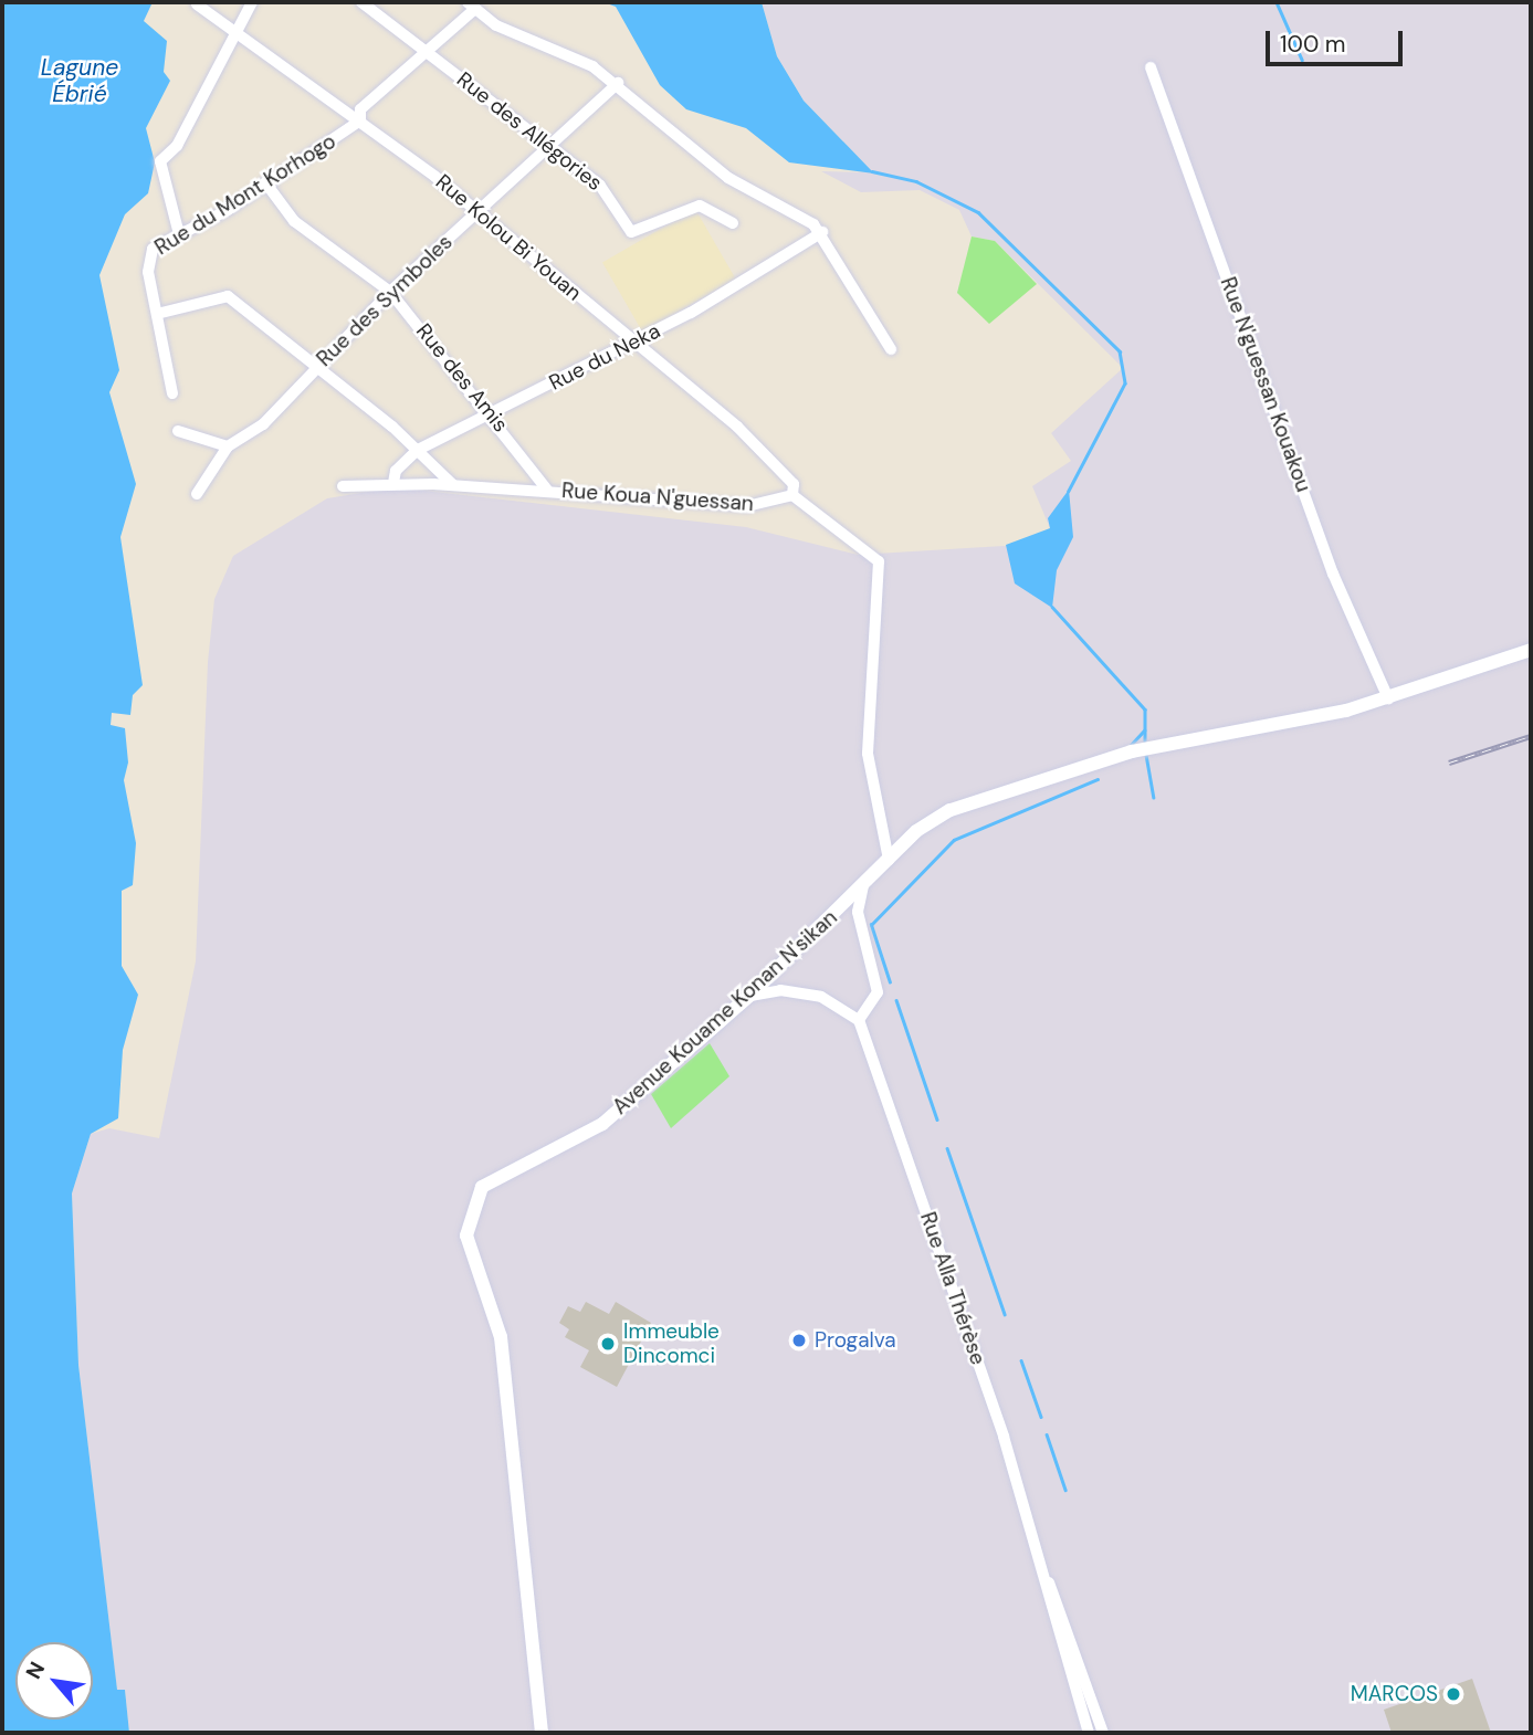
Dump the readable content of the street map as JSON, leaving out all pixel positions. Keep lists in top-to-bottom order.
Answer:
{
  "streets": {
    "street": [
      "Rue des Allégories",
      "Rue du Mont Korhogo",
      "Rue Kolou Bi Youan",
      "Rue des Symboles",
      "Rue du Neka",
      "Rue des Amis",
      "Rue N'guessan Kouakou",
      "Rue Koua N'guessan",
      "Avenue Kouame Konan N'sikan",
      "Rue Alla Thérèse"
    ]
  },
  "crossings": [
    ["Rue des Allégories", "Rue du Mont Korhogo"],
    ["Rue des Allégories", "Rue des Symboles"],
    ["Rue du Mont Korhogo", "Rue Kolou Bi Youan"],
    ["Rue du Mont Korhogo", "Rue des Amis"],
    ["Rue Kolou Bi Youan", "Rue des Symboles"],
    ["Rue Kolou Bi Youan", "Rue du Neka"],
    ["Rue Kolou Bi Youan", "Rue Koua N'guessan"],
    ["Rue des Symboles", "Rue des Amis"],
    ["Rue du Neka", "Rue des Amis"],
    ["Rue du Neka", "Rue Koua N'guessan"],
    ["Rue des Amis", "Rue Koua N'guessan"],
    ["Rue N'guessan Kouakou", "Avenue Kouame Konan N'sikan"]
  ],
  "water": ["Lagune Ébrié"],
  "places": ["Progalva", "Immeuble Dincomci", "MARCOS"],
  "scale_bar": "100 m",
  "north": "top left"
}
